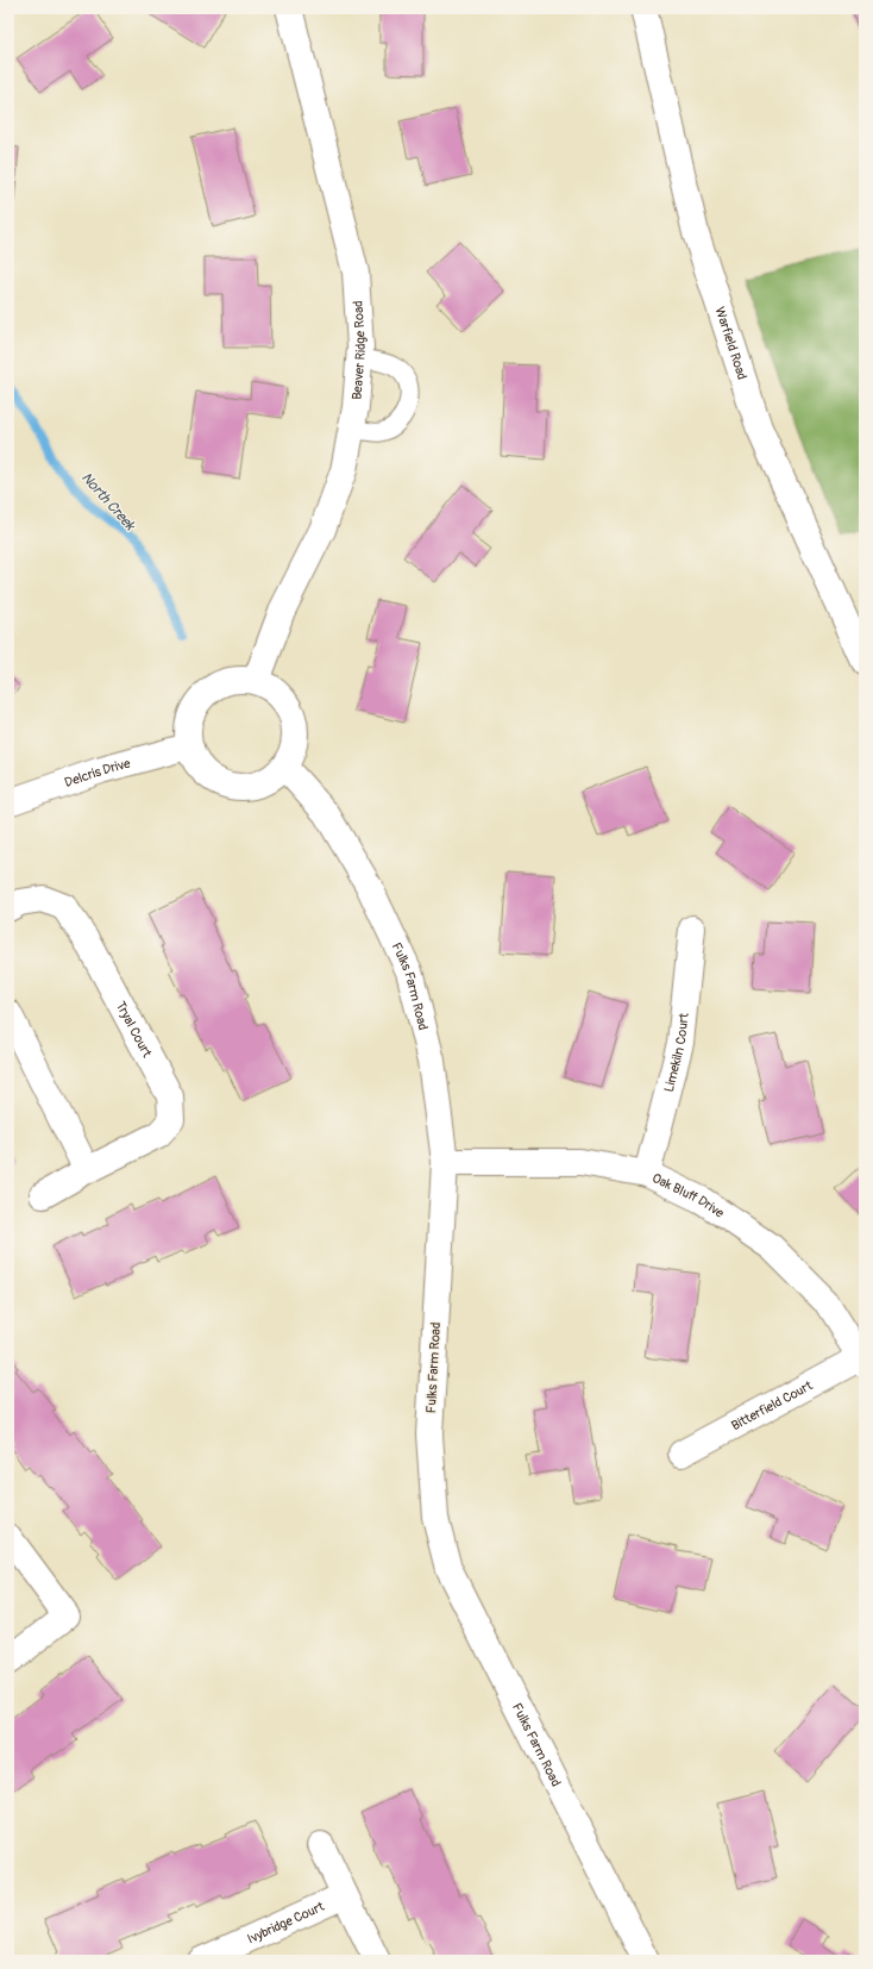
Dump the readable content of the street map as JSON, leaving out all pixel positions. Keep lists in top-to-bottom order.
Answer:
{
  "streets": {
    "street": [
      "Warfield Road",
      "Beaver Ridge Road",
      "Delcris Drive",
      "Fulks Farm Road",
      "Tryal Court",
      "Limekiln Court",
      "Oak Bluff Drive",
      "Bitterfield Court",
      "Ivybridge Court"
    ]
  },
  "crossings": [
    ["Beaver Ridge Road", "Delcris Drive"],
    ["Beaver Ridge Road", "Fulks Farm Road"],
    ["Delcris Drive", "Fulks Farm Road"],
    ["Fulks Farm Road", "Oak Bluff Drive"],
    ["Limekiln Court", "Oak Bluff Drive"],
    ["Oak Bluff Drive", "Bitterfield Court"]
  ],
  "water": ["North Creek"]
}
